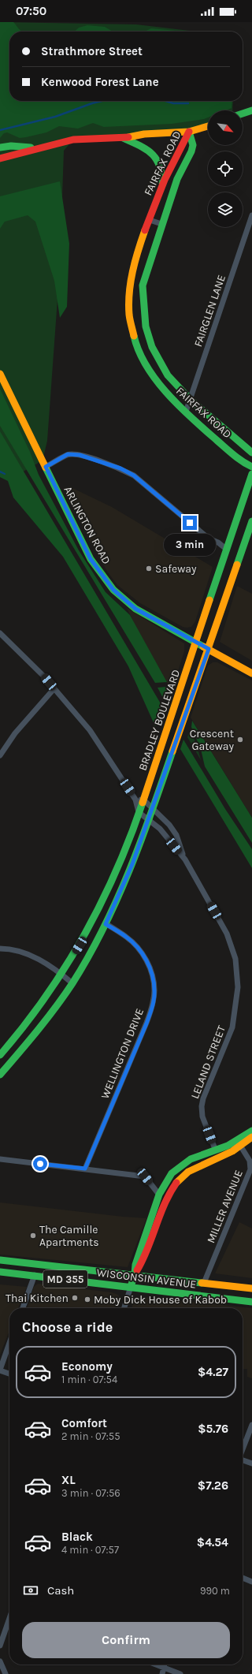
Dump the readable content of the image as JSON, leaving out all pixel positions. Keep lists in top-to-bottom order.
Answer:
{
  "streets": {
    "main road": [
      "FAIRFAX ROAD",
      "ARLINGTON ROAD",
      "BRADLEY BOULEVARD",
      "WISCONSIN AVENUE",
      "MD 355"
    ],
    "street": [
      "FAIRGLEN LANE",
      "WELLINGTON DRIVE",
      "LELAND STREET",
      "MILLER AVENUE"
    ]
  },
  "crossings": [
    ["FAIRFAX ROAD", "FAIRGLEN LANE"],
    ["ARLINGTON ROAD", "BRADLEY BOULEVARD"],
    ["BRADLEY BOULEVARD", "LELAND STREET"],
    ["MILLER AVENUE", "WISCONSIN AVENUE"]
  ],
  "places": [
    "Safeway",
    "Crescent Gateway",
    "The Camille Apartments",
    "Thai Kitchen",
    "Moby Dick House of Kabob"
  ],
  "north": "bottom right",
  "page": {
    "status": "07:50",
    "banner": ["Strathmore Street", "Kenwood Forest Lane"],
    "bubble": "3 min",
    "heading": "Choose a ride",
    "list": [
      {
        "name": "Economy",
        "note": "1 min · 07:54",
        "value": "$4.27"
      },
      {
        "name": "Comfort",
        "note": "2 min · 07:55",
        "value": "$5.76"
      },
      {
        "name": "XL",
        "note": "3 min · 07:56",
        "value": "$7.26"
      },
      {
        "name": "Black",
        "note": "4 min · 07:57",
        "value": "$4.54"
      }
    ],
    "pay": ["Cash", "990 m"],
    "buttons": "Confirm"
  }
}
